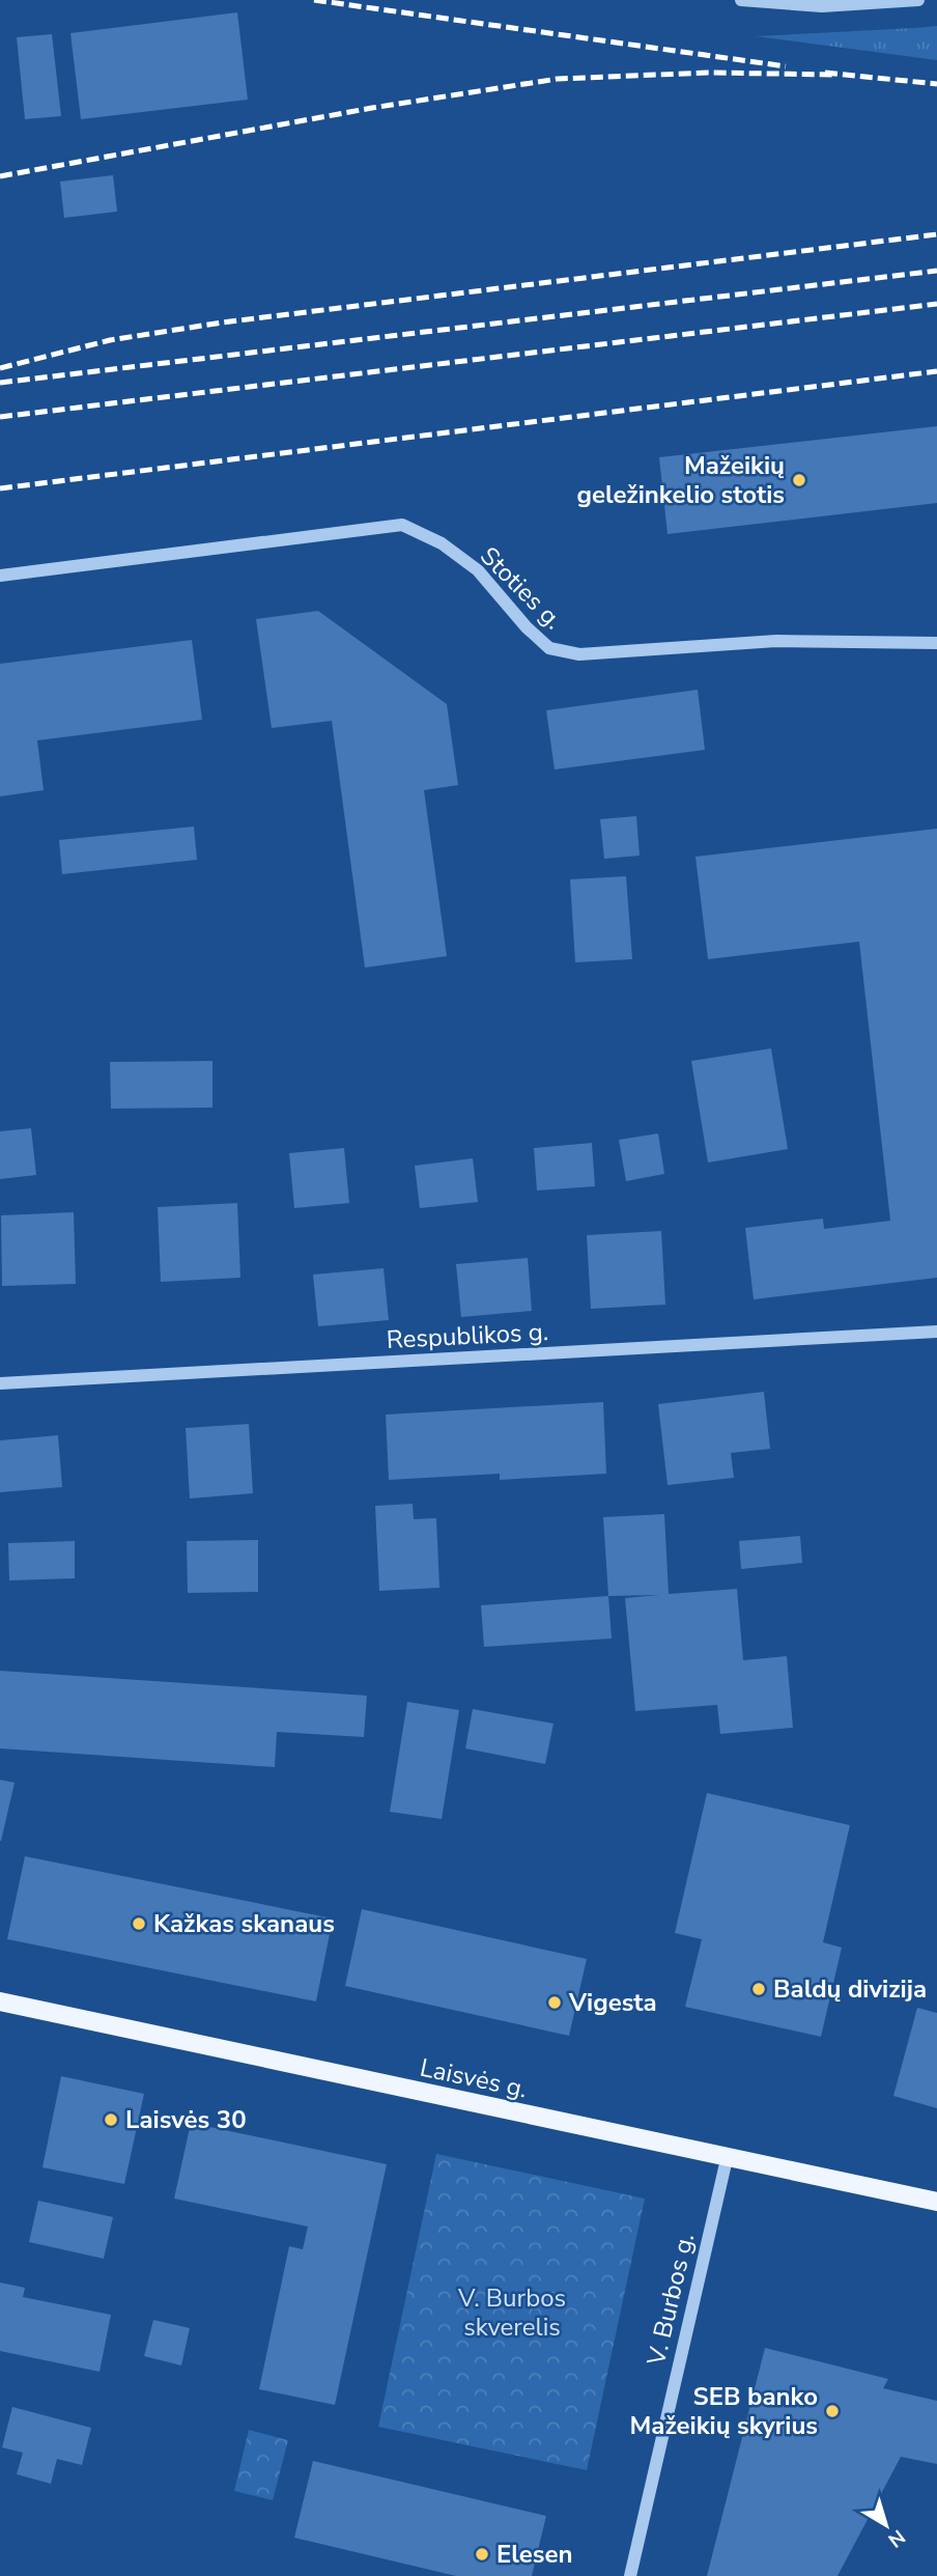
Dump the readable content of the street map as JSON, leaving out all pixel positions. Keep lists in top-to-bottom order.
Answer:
{
  "streets": {
    "main road": ["Laisvės g."],
    "street": ["Stoties g.", "Respublikos g.", "V. Burbos g."]
  },
  "crossings": [
    ["Laisvės g.", "V. Burbos g."]
  ],
  "parks": ["V. Burbos skverelis"],
  "places": [
    "Mažeikių geležinkelio stotis",
    "Kažkas skanaus",
    "Baldų divizija",
    "Vigesta",
    "Laisvės 30",
    "SEB banko Mažeikių skyrius",
    "Elesen"
  ],
  "north": "bottom right"
}
